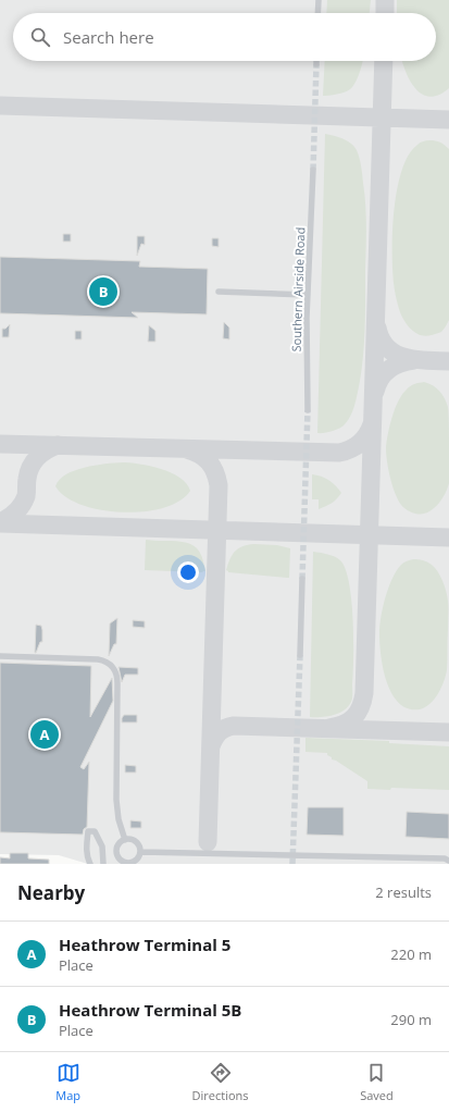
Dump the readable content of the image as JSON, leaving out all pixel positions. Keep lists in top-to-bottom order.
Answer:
{
  "streets": {
    "street": ["Southern Airside Road"]
  },
  "page": {
    "search": "Search here",
    "pins": ["B", "A"],
    "heading": ["Nearby", "2 results"],
    "list": [
      {
        "mark": "A",
        "name": "Heathrow Terminal 5",
        "note": "Place",
        "value": "220 m"
      },
      {
        "mark": "B",
        "name": "Heathrow Terminal 5B",
        "note": "Place",
        "value": "290 m"
      }
    ],
    "nav": ["Map", "Directions", "Saved"]
  }
}
